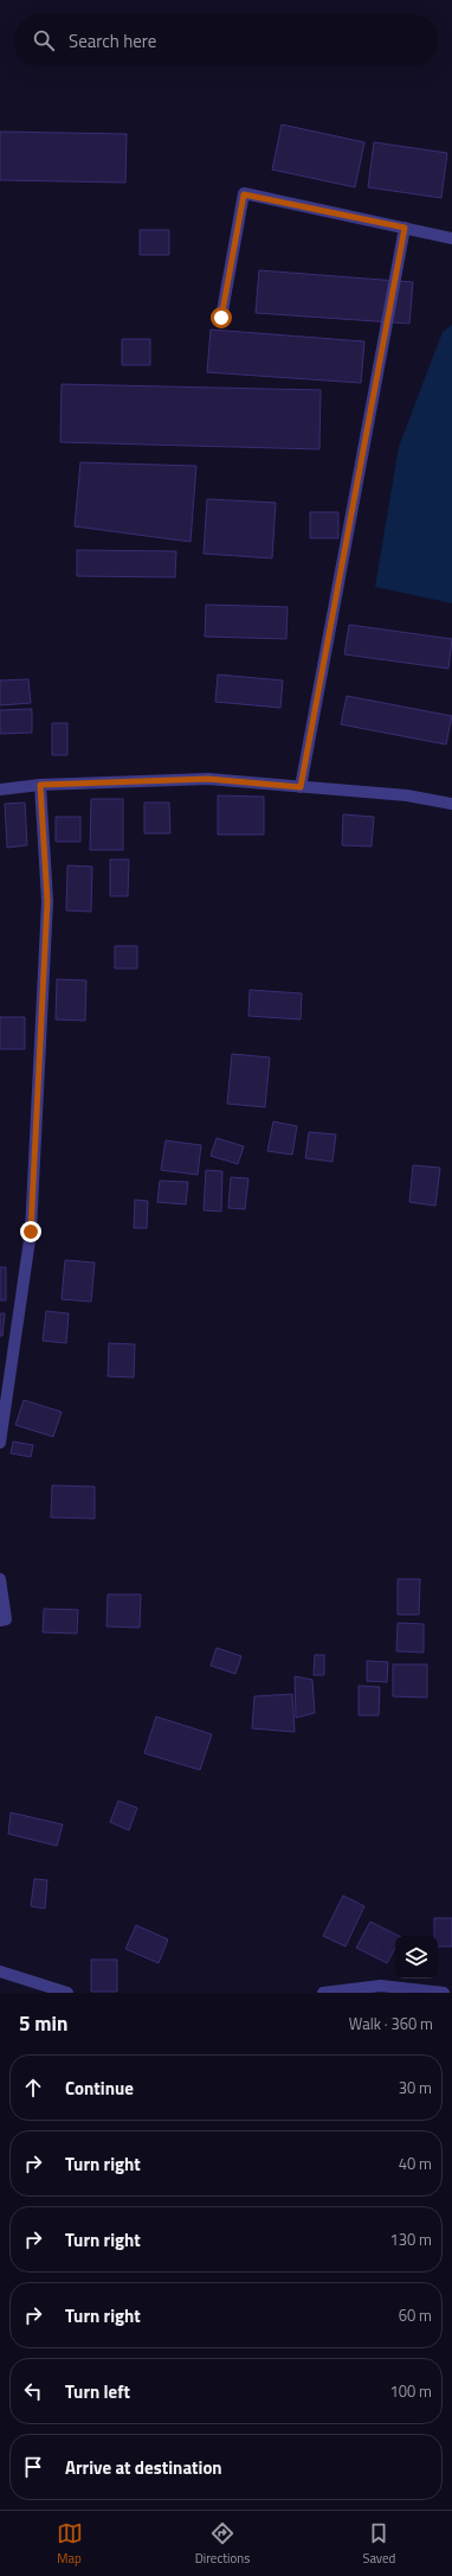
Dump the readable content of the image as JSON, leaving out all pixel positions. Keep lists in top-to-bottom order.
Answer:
{
  "page": {
    "search": "Search here",
    "heading": ["5 min", "Walk · 360 m"],
    "list": [
      ["Continue", "30 m"],
      ["Turn right", "40 m"],
      ["Turn right", "130 m"],
      ["Turn right", "60 m"],
      ["Turn left", "100 m"],
      "Arrive at destination"
    ],
    "nav": ["Map", "Directions", "Saved"]
  }
}
